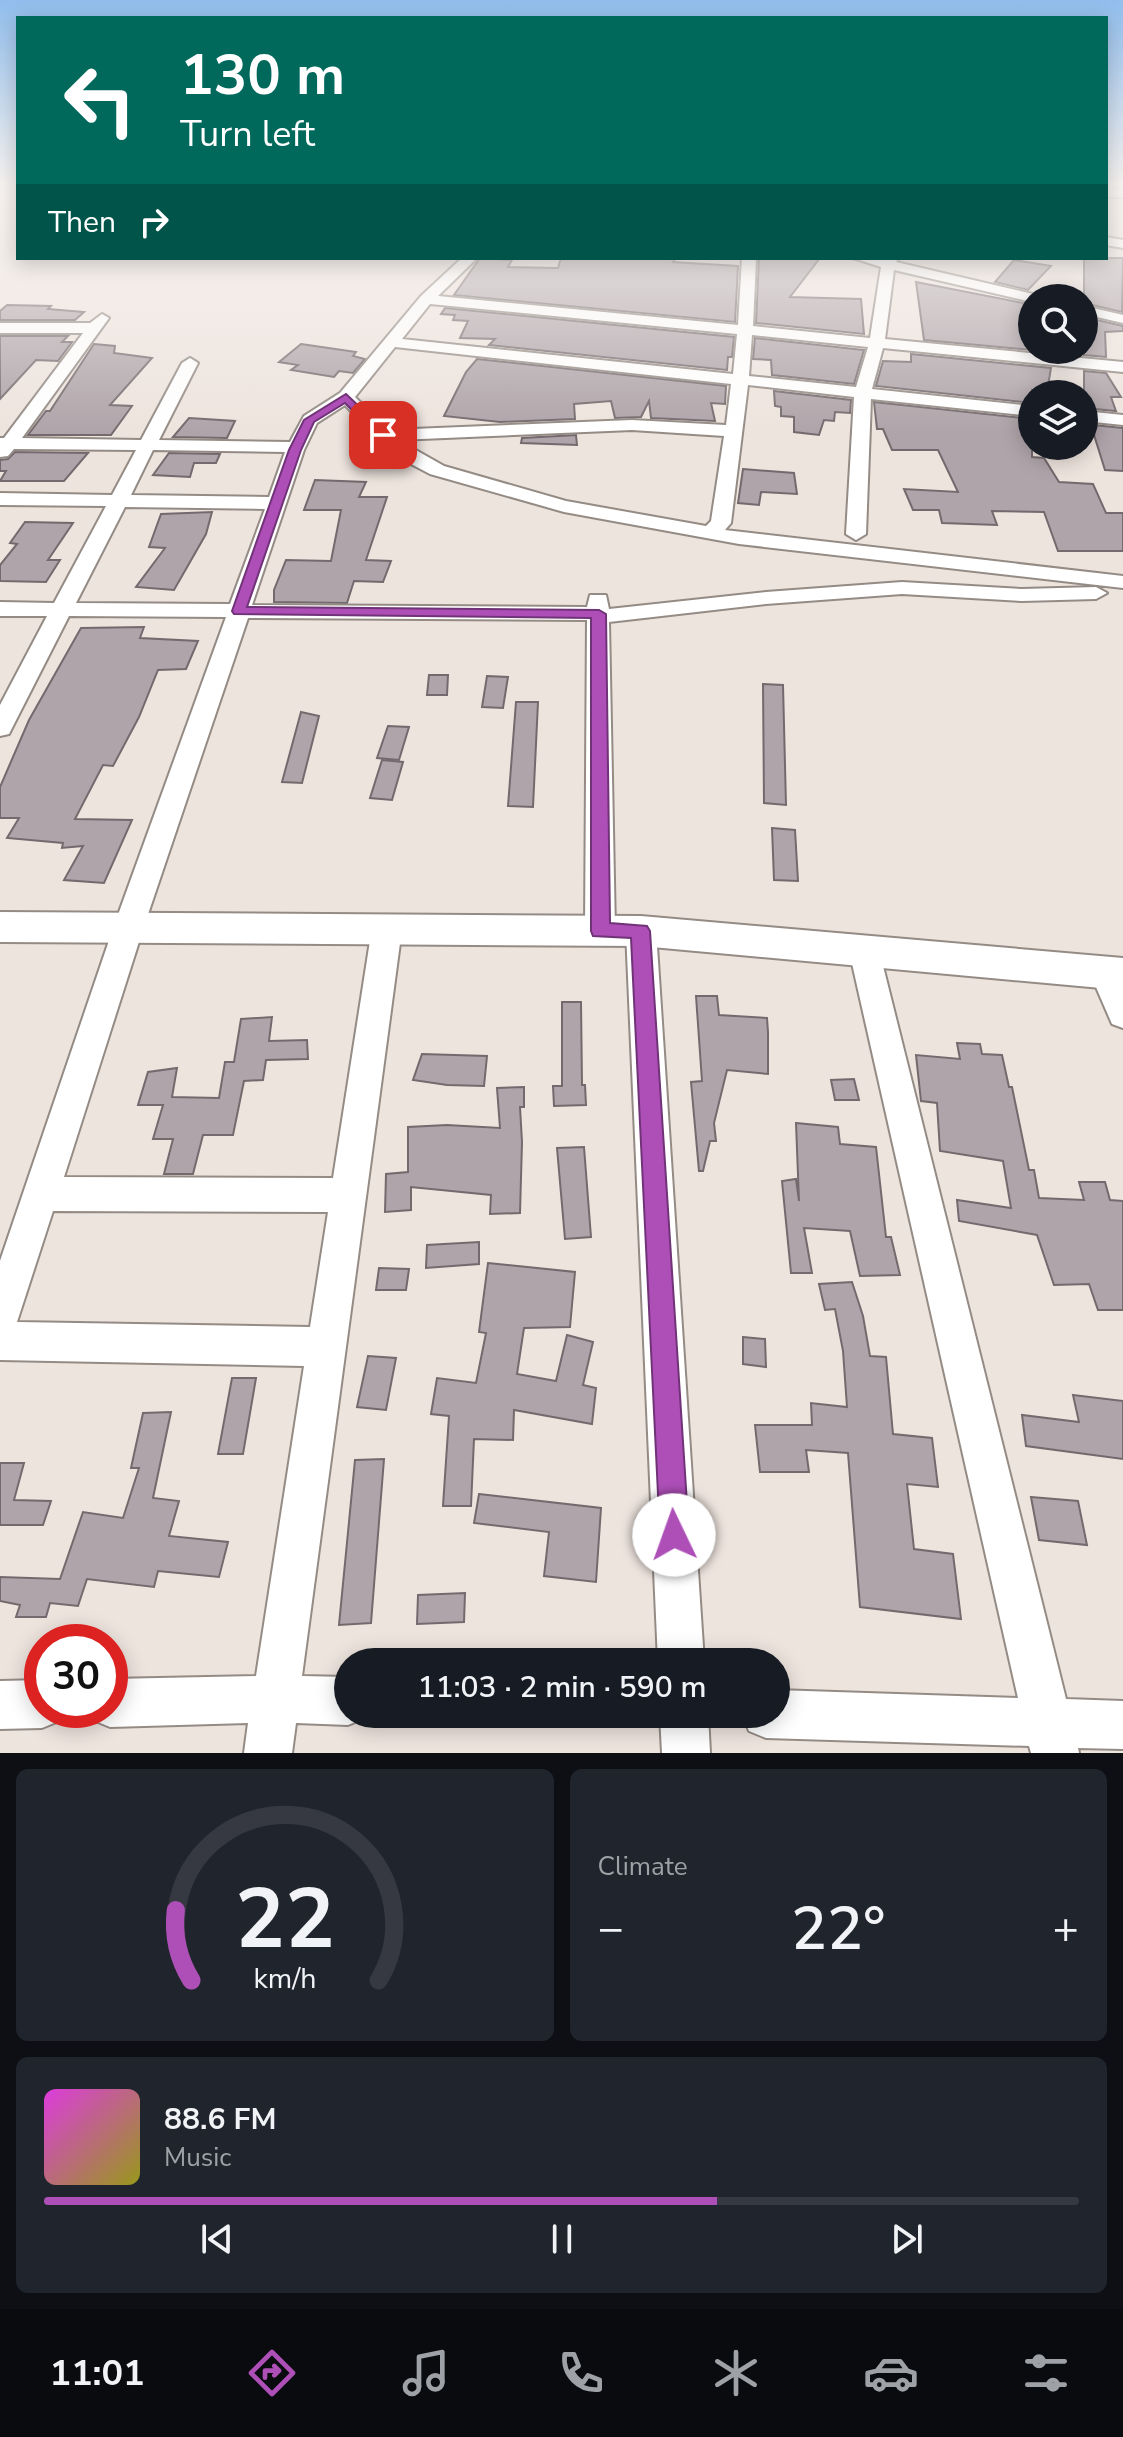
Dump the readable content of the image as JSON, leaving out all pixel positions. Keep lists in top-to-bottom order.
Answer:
{
  "page": {
    "turn": ["130 m", "Turn left"],
    "then": "Then",
    "limit": "30",
    "trip": "11:03 · 2 min · 590 m",
    "tile": "Climate",
    "heat": ["−", "22°", "+"],
    "song": ["88.6 FM", "Music"],
    "tabs": "11:01",
    "gauge": ["22", "km/h"]
  }
}
